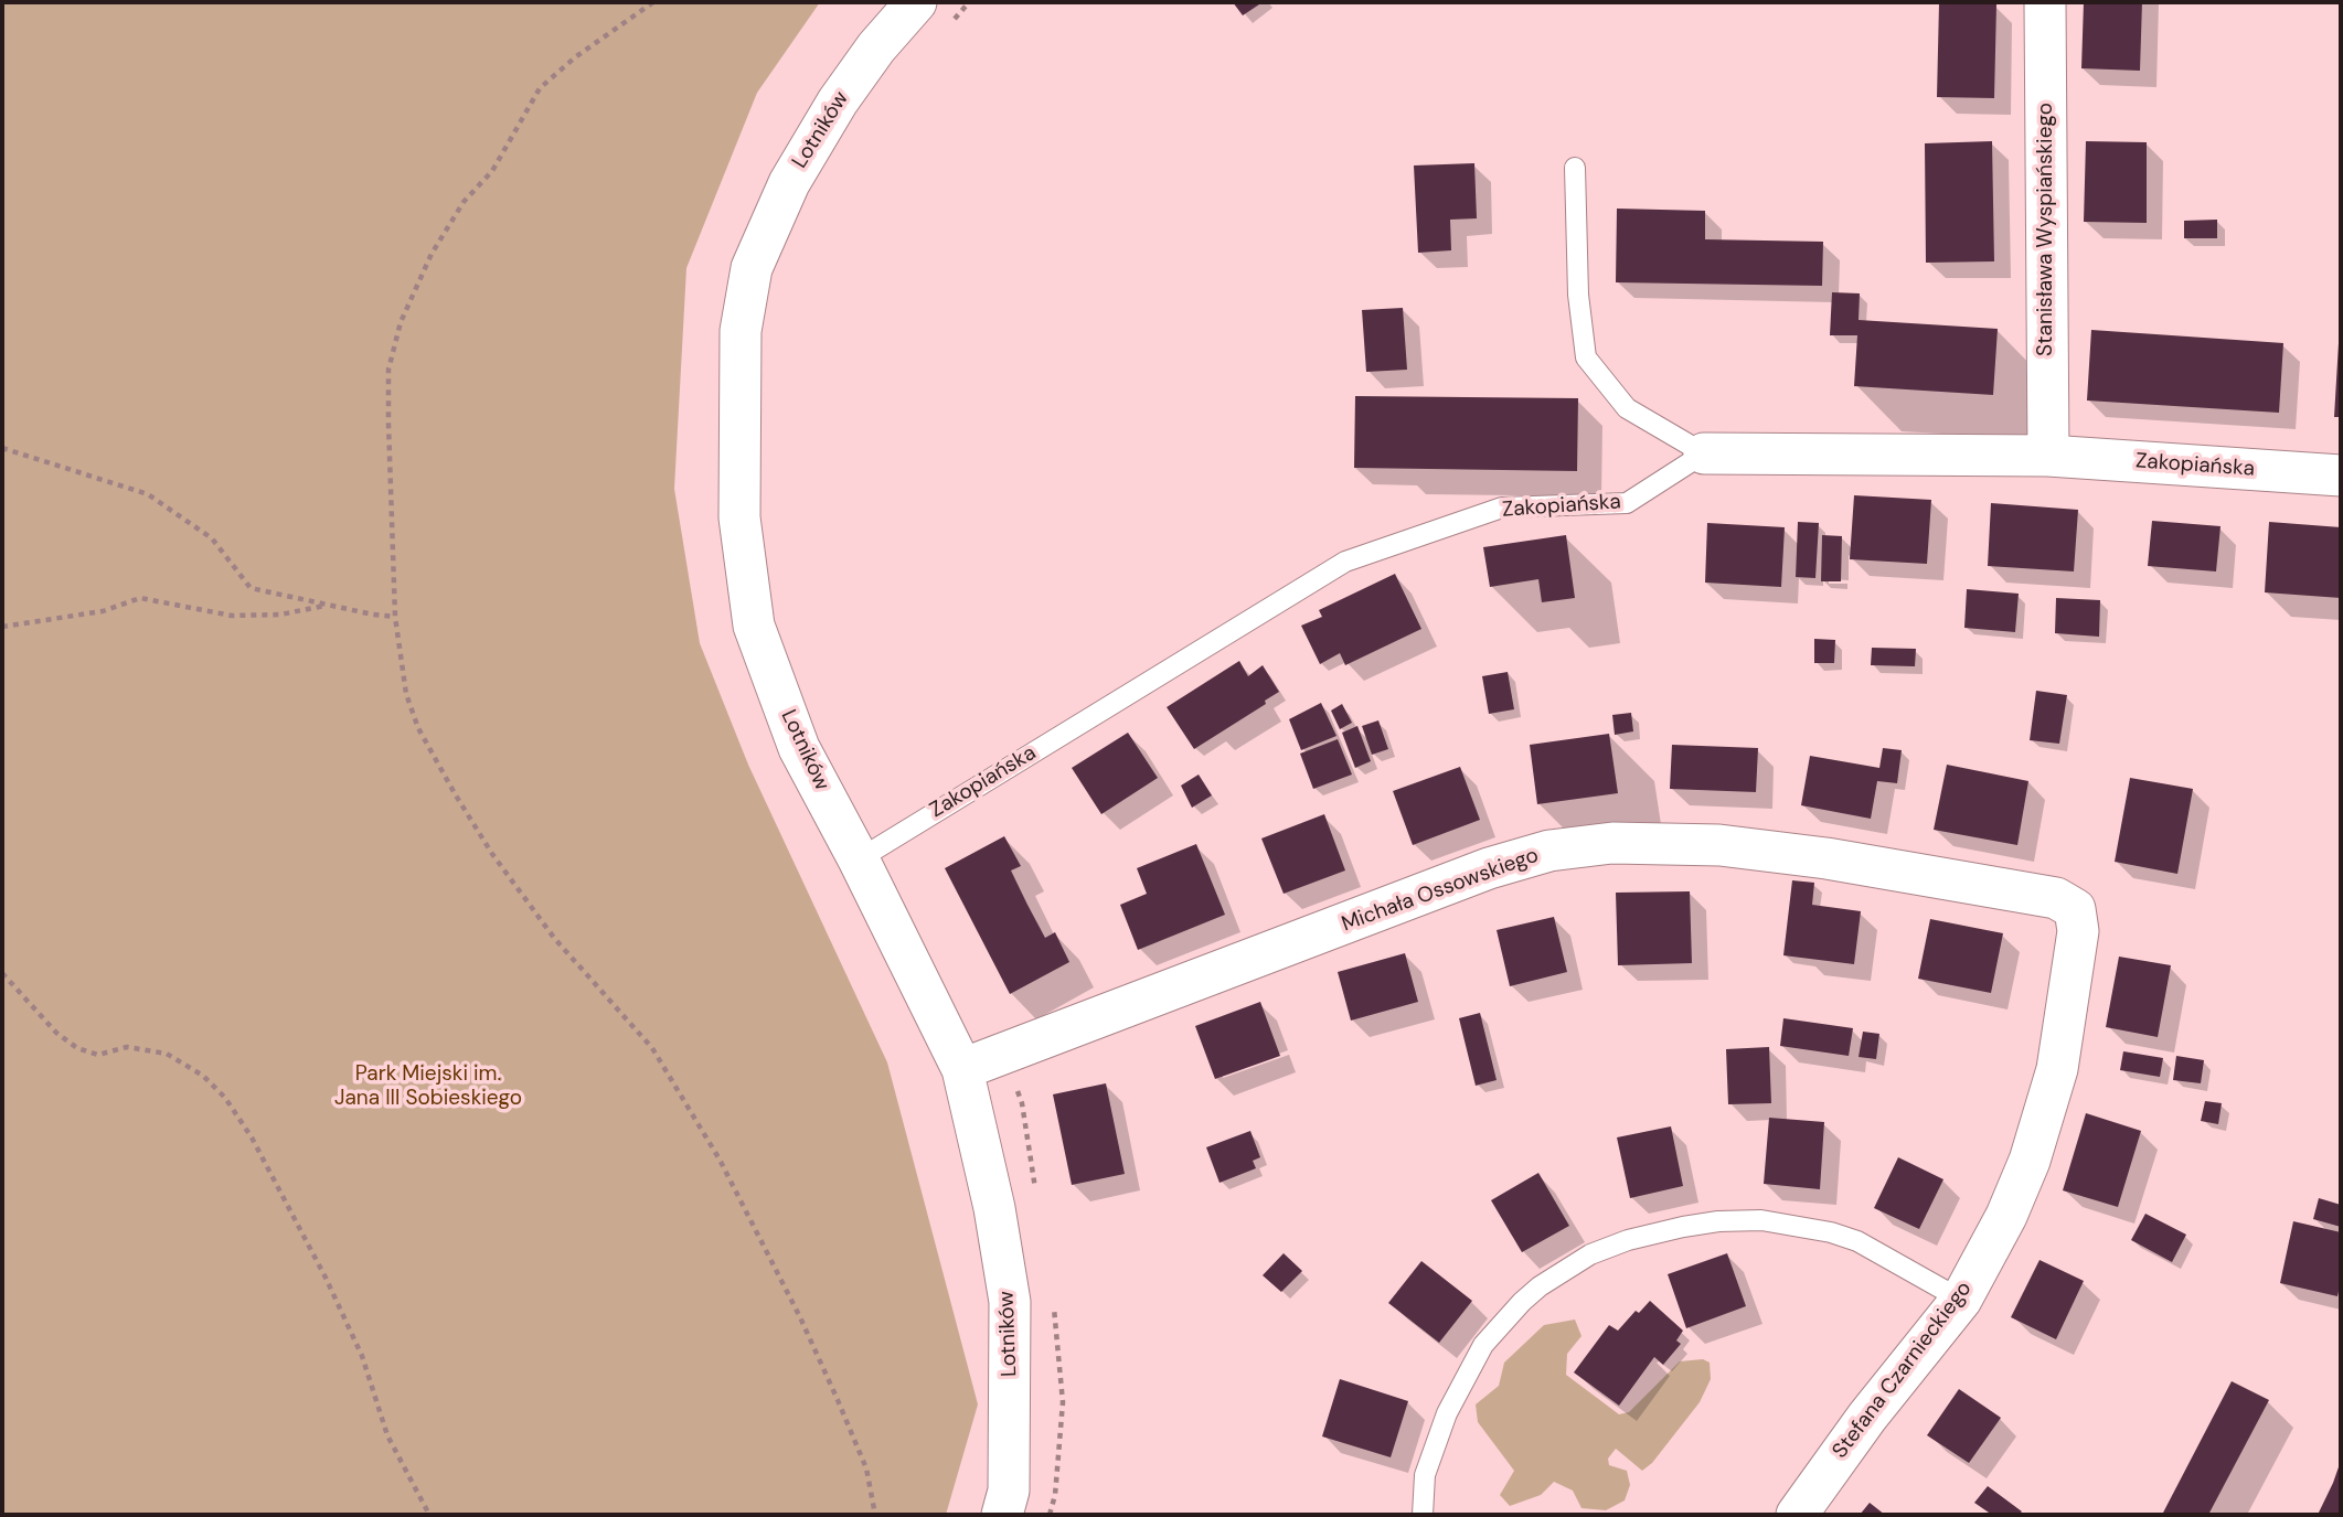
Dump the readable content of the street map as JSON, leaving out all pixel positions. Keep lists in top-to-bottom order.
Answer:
{
  "streets": {
    "street": [
      "Lotników",
      "Stanisława Wyspiańskiego",
      "Zakopiańska",
      "Michała Ossowskiego",
      "Stefana Czarnieckiego"
    ]
  },
  "crossings": [
    ["Lotników", "Zakopiańska"],
    ["Lotników", "Michała Ossowskiego"],
    ["Stanisława Wyspiańskiego", "Zakopiańska"],
    ["Michała Ossowskiego", "Stefana Czarnieckiego"]
  ],
  "parks": ["Park Miejski im. Jana III Sobieskiego"]
}
